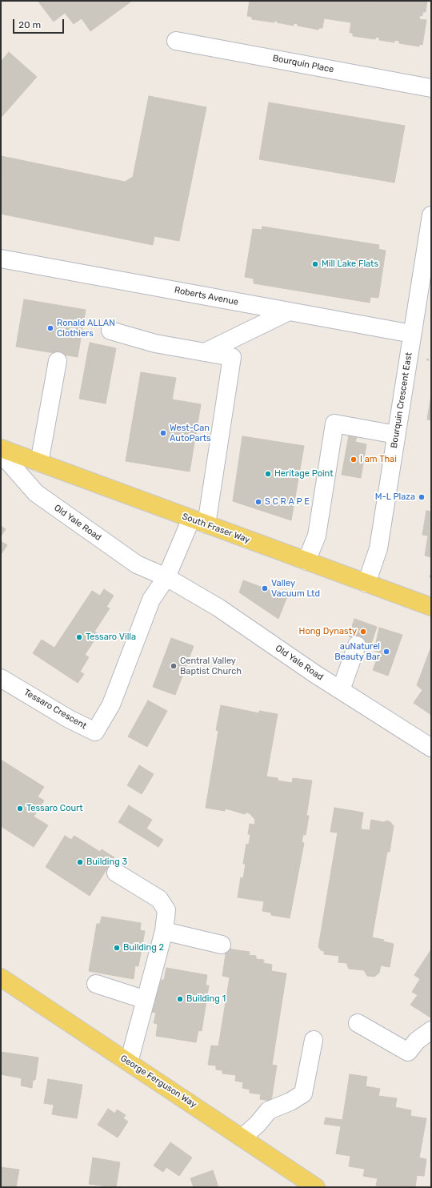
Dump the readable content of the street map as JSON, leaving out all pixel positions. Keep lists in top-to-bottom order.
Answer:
{
  "streets": {
    "main road": ["South Fraser Way", "George Ferguson Way"],
    "street": [
      "Bourquin Place",
      "Roberts Avenue",
      "Bourquin Crescent East",
      "Old Yale Road",
      "Tessaro Crescent"
    ]
  },
  "crossings": [
    ["Roberts Avenue", "Bourquin Crescent East"],
    ["Bourquin Crescent East", "South Fraser Way"],
    ["Old Yale Road", "Tessaro Crescent"]
  ],
  "places": [
    "Mill Lake Flats",
    "Ronald ALLAN Clothiers",
    "West-Can AutoParts",
    "I am Thai",
    "Heritage Point",
    "M-L Plaza",
    "S C R A P E",
    "Valley Vacuum Ltd",
    "Hong Dynasty",
    "Tessaro Villa",
    "auNaturel Beauty Bar",
    "Central Valley Baptist Church",
    "Tessaro Court",
    "Building 3",
    "Building 2",
    "Building 1"
  ],
  "scale_bar": "20 m"
}
